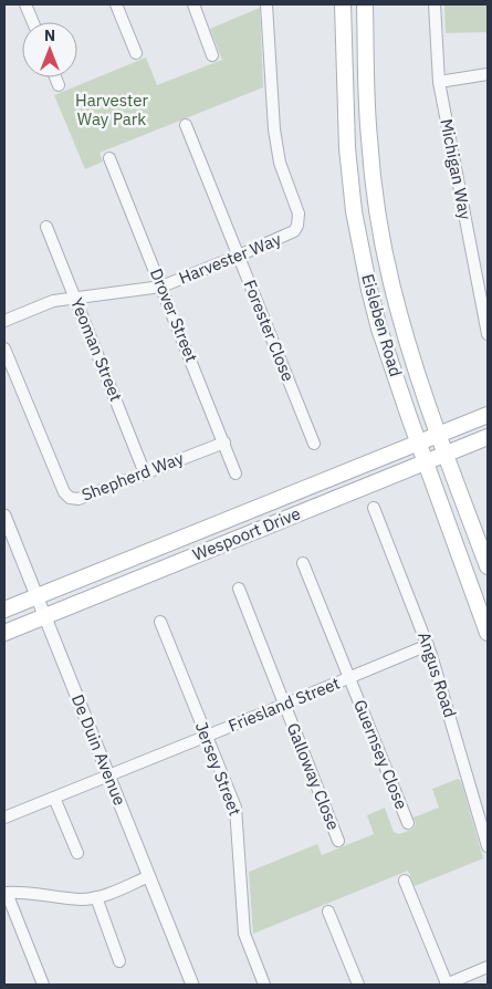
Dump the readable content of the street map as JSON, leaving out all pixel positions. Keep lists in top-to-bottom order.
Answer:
{
  "streets": {
    "main road": ["Eisleben Road", "Wespoort Drive"],
    "street": [
      "Michigan Way",
      "Harvester Way",
      "Drover Street",
      "Forester Close",
      "Yeoman Street",
      "Shepherd Way",
      "Angus Road",
      "Friesland Street",
      "De Duin Avenue",
      "Guernsey Close",
      "Jersey Street",
      "Galloway Close"
    ]
  },
  "crossings": [
    ["Harvester Way", "Drover Street"],
    ["Harvester Way", "Forester Close"],
    ["Harvester Way", "Yeoman Street"],
    ["Drover Street", "Shepherd Way"],
    ["Eisleben Road", "Wespoort Drive"],
    ["Yeoman Street", "Shepherd Way"],
    ["Wespoort Drive", "De Duin Avenue"],
    ["Angus Road", "Friesland Street"],
    ["Friesland Street", "De Duin Avenue"],
    ["Friesland Street", "Guernsey Close"],
    ["Friesland Street", "Jersey Street"],
    ["Friesland Street", "Galloway Close"]
  ],
  "parks": ["Harvester Way Park"],
  "north": "top"
}
